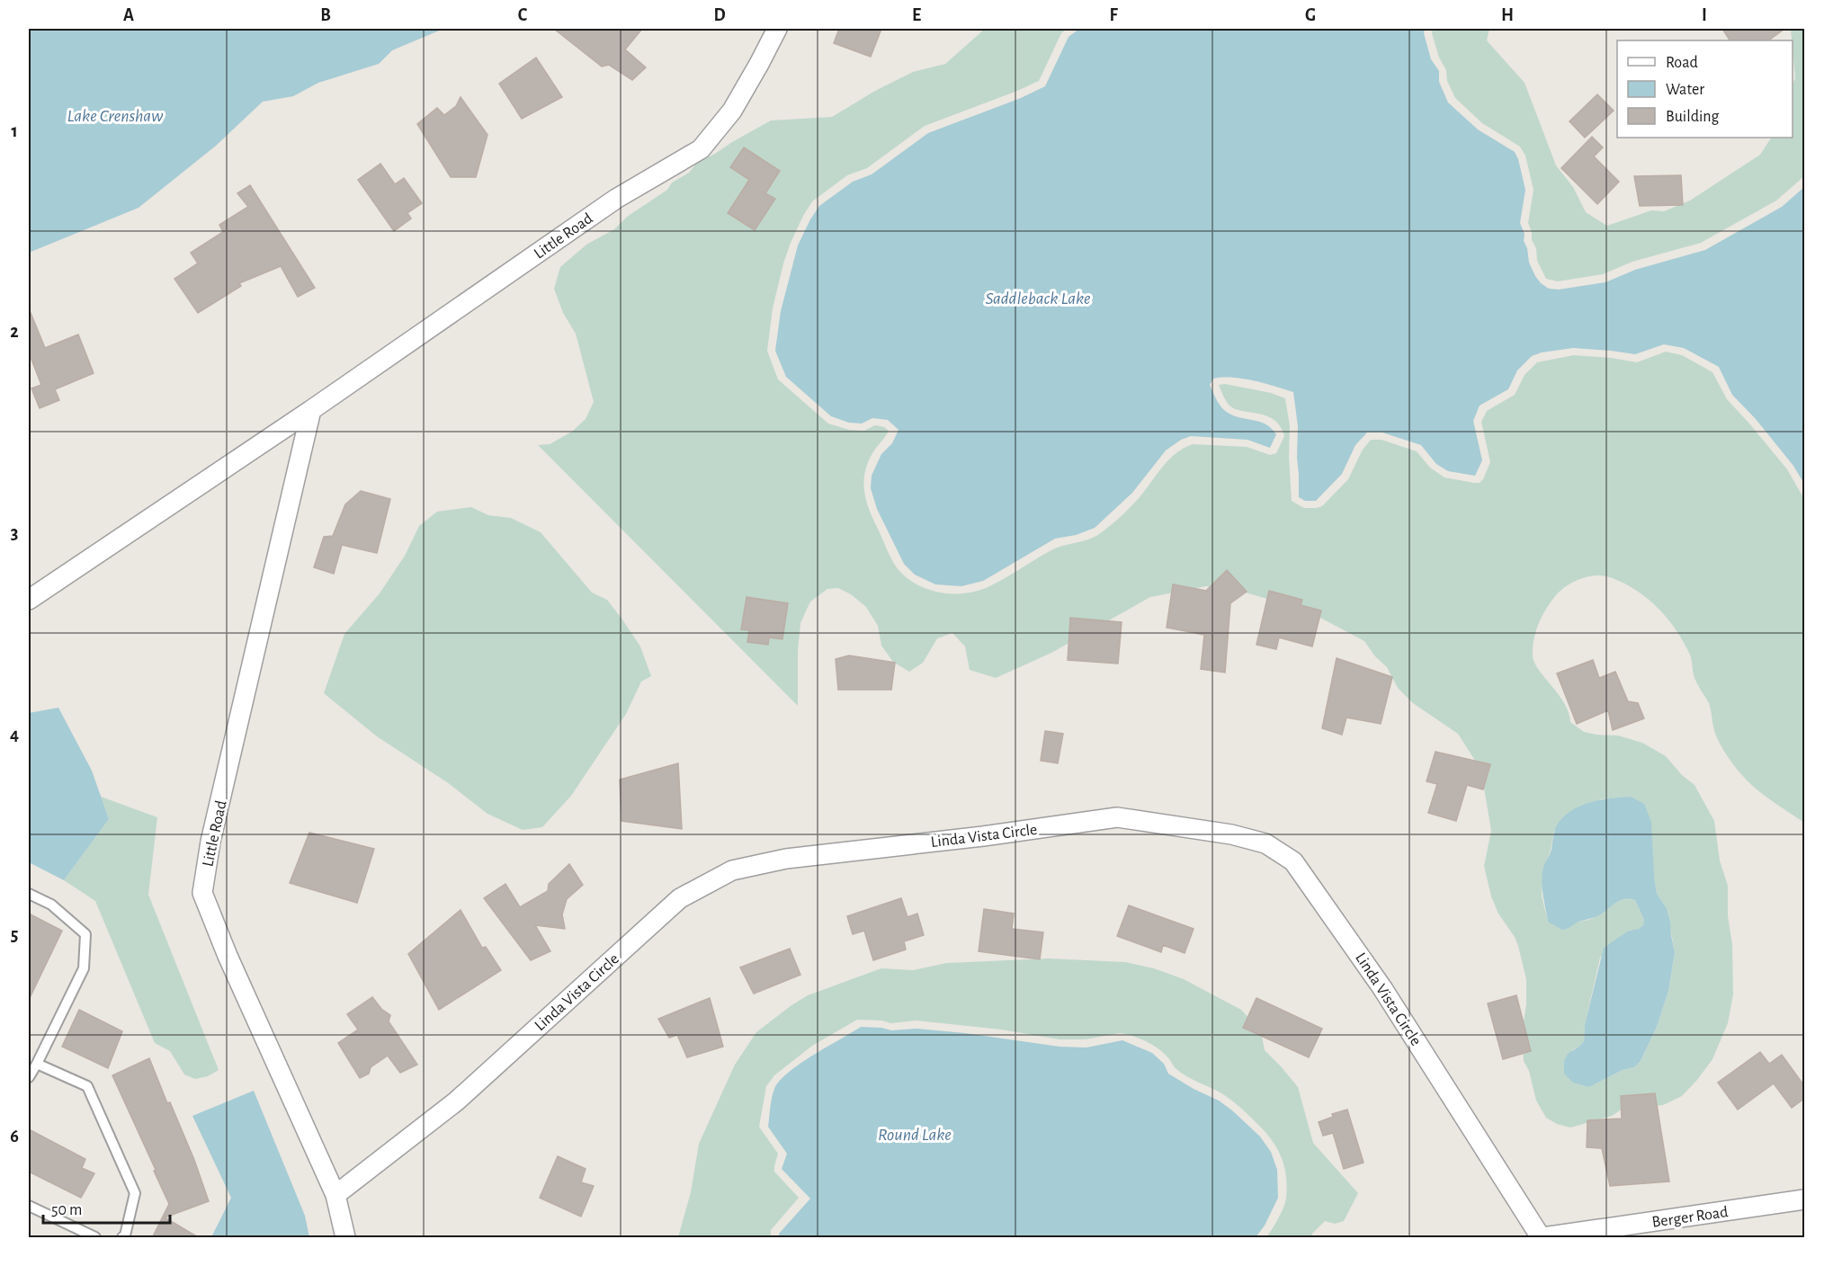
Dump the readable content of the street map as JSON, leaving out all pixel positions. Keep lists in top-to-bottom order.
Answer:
{
  "streets": {
    "street": ["Little Road", "Linda Vista Circle", "Berger Road"]
  },
  "crossings": [
    ["Little Road", "Linda Vista Circle"],
    ["Linda Vista Circle", "Berger Road"]
  ],
  "water": ["Lake Crenshaw", "Saddleback Lake", "Round Lake"],
  "legend": ["Road", "Water", "Building"],
  "scale_bar": "50 m",
  "grid": {
    "columns": [
      "A",
      "B",
      "C",
      "D",
      "E",
      "F",
      "G",
      "H",
      "I"
    ],
    "rows": [
      "1",
      "2",
      "3",
      "4",
      "5",
      "6"
    ]
  }
}
